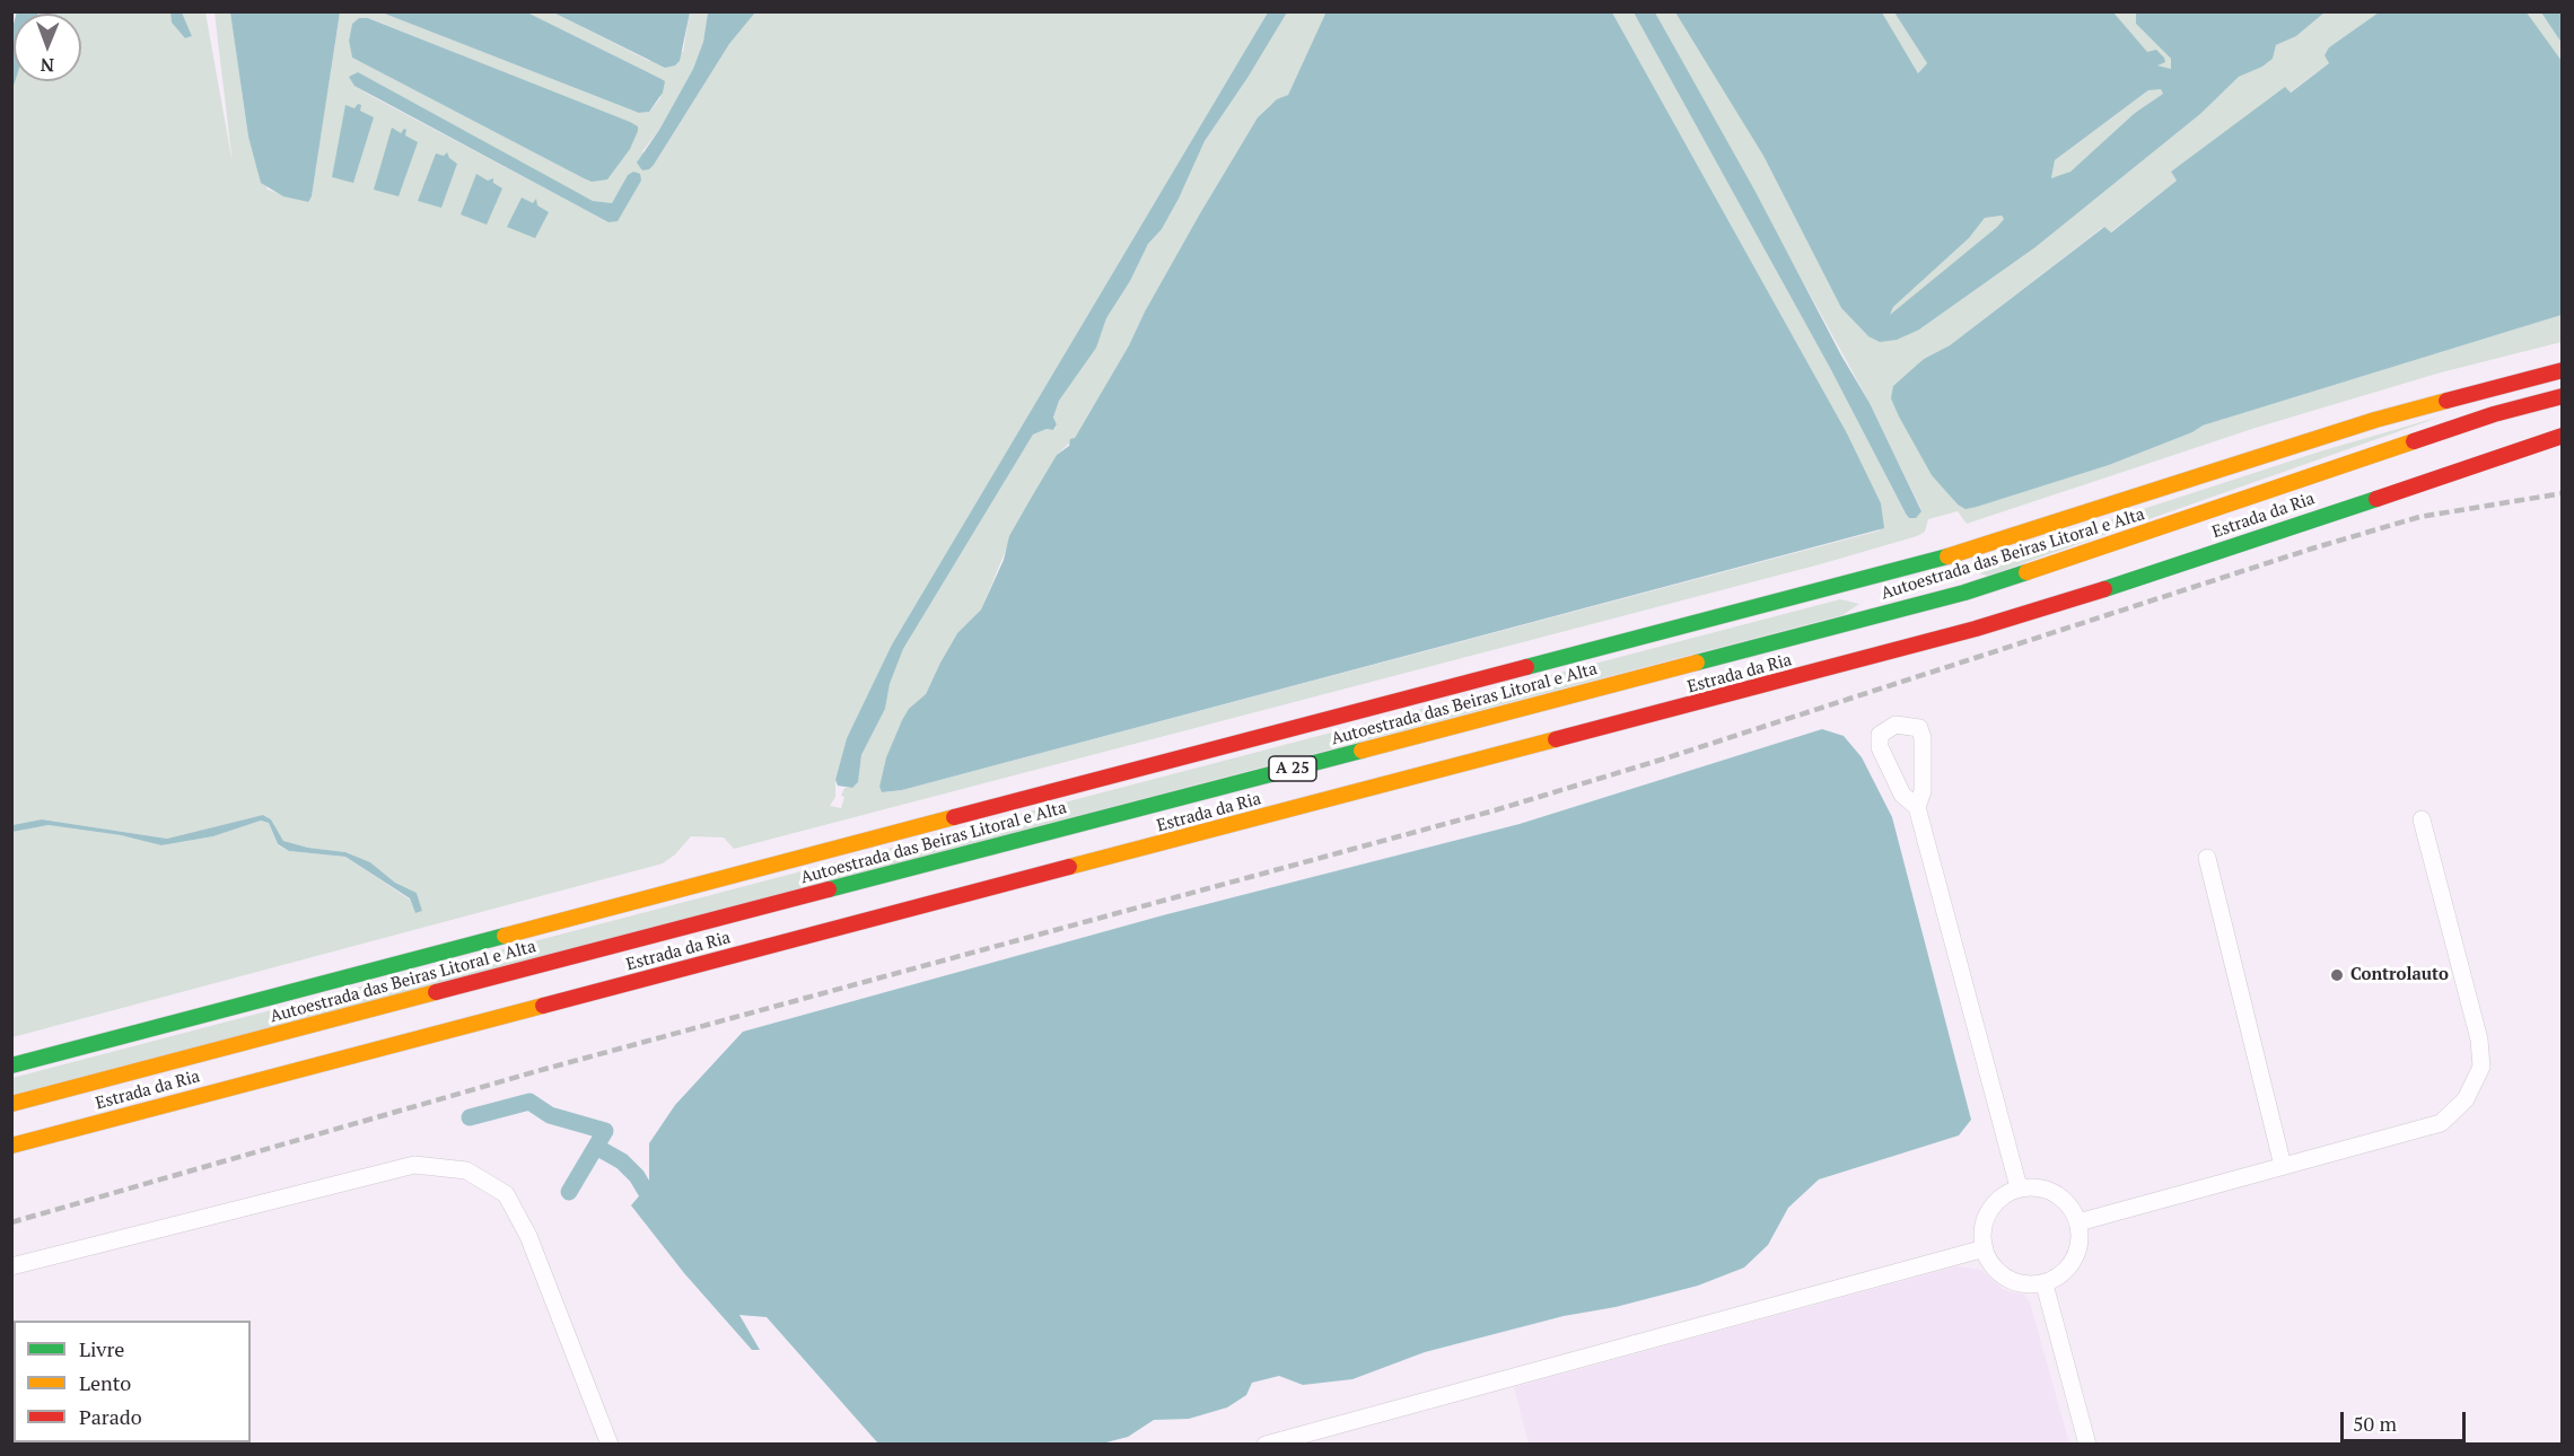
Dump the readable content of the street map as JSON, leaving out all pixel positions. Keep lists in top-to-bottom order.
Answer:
{
  "streets": {
    "main road": ["Estrada da Ria", "Autoestrada das Beiras Litoral e Alta", "A 25"]
  },
  "places": ["Controlauto"],
  "legend": ["Livre", "Lento", "Parado"],
  "scale_bar": "50 m",
  "north": "bottom"
}
